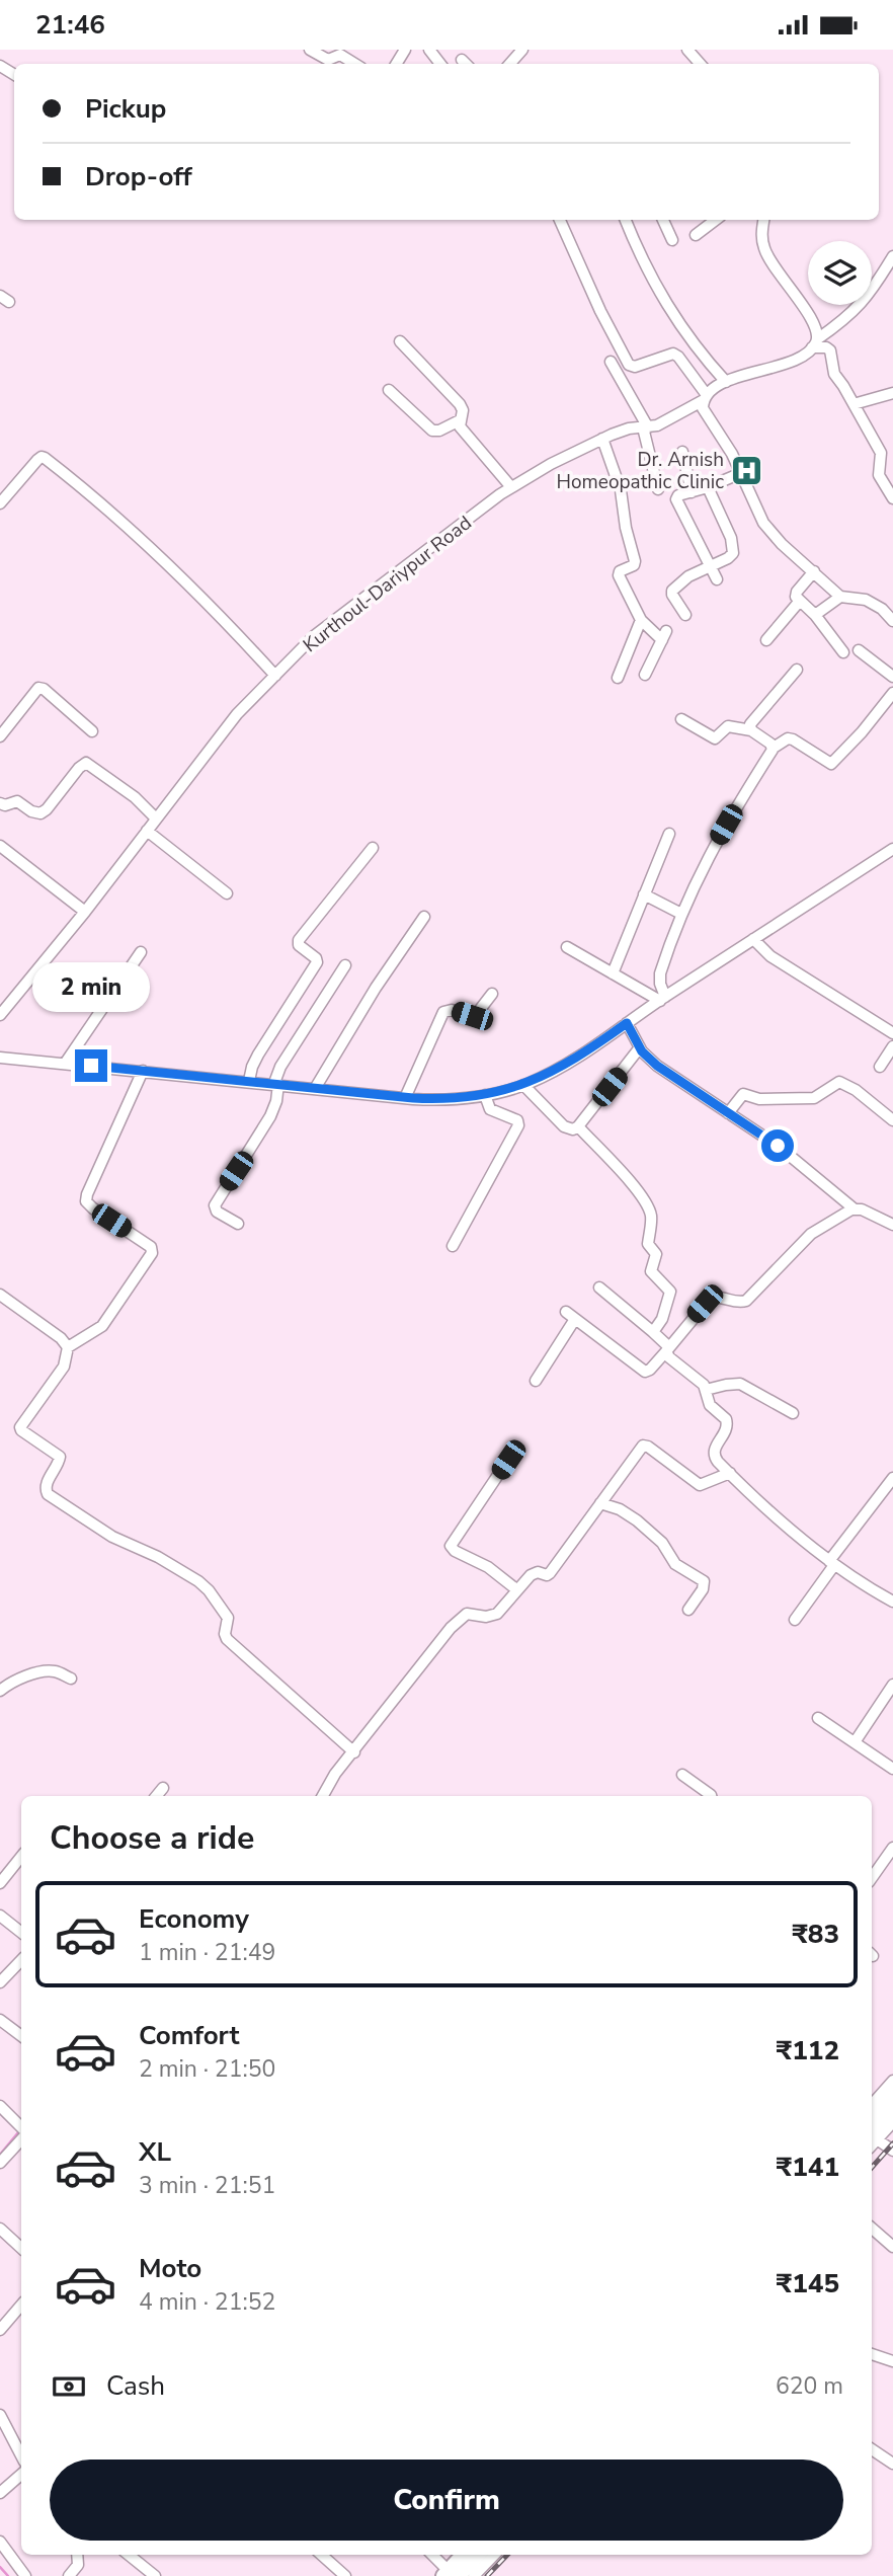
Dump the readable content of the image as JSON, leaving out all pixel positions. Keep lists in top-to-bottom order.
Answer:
{
  "streets": {
    "street": ["Kurthoul-Dariypur Road"]
  },
  "places": {
    "hospital": ["Dr. Arnish Homeopathic Clinic"]
  },
  "page": {
    "status": "21:46",
    "banner": ["Pickup", "Drop-off"],
    "bubble": "2 min",
    "heading": "Choose a ride",
    "list": [
      {
        "name": "Economy",
        "note": "1 min · 21:49",
        "value": "₹83"
      },
      {
        "name": "Comfort",
        "note": "2 min · 21:50",
        "value": "₹112"
      },
      {
        "name": "XL",
        "note": "3 min · 21:51",
        "value": "₹141"
      },
      {
        "name": "Moto",
        "note": "4 min · 21:52",
        "value": "₹145"
      }
    ],
    "pay": ["Cash", "620 m"],
    "buttons": "Confirm"
  }
}
